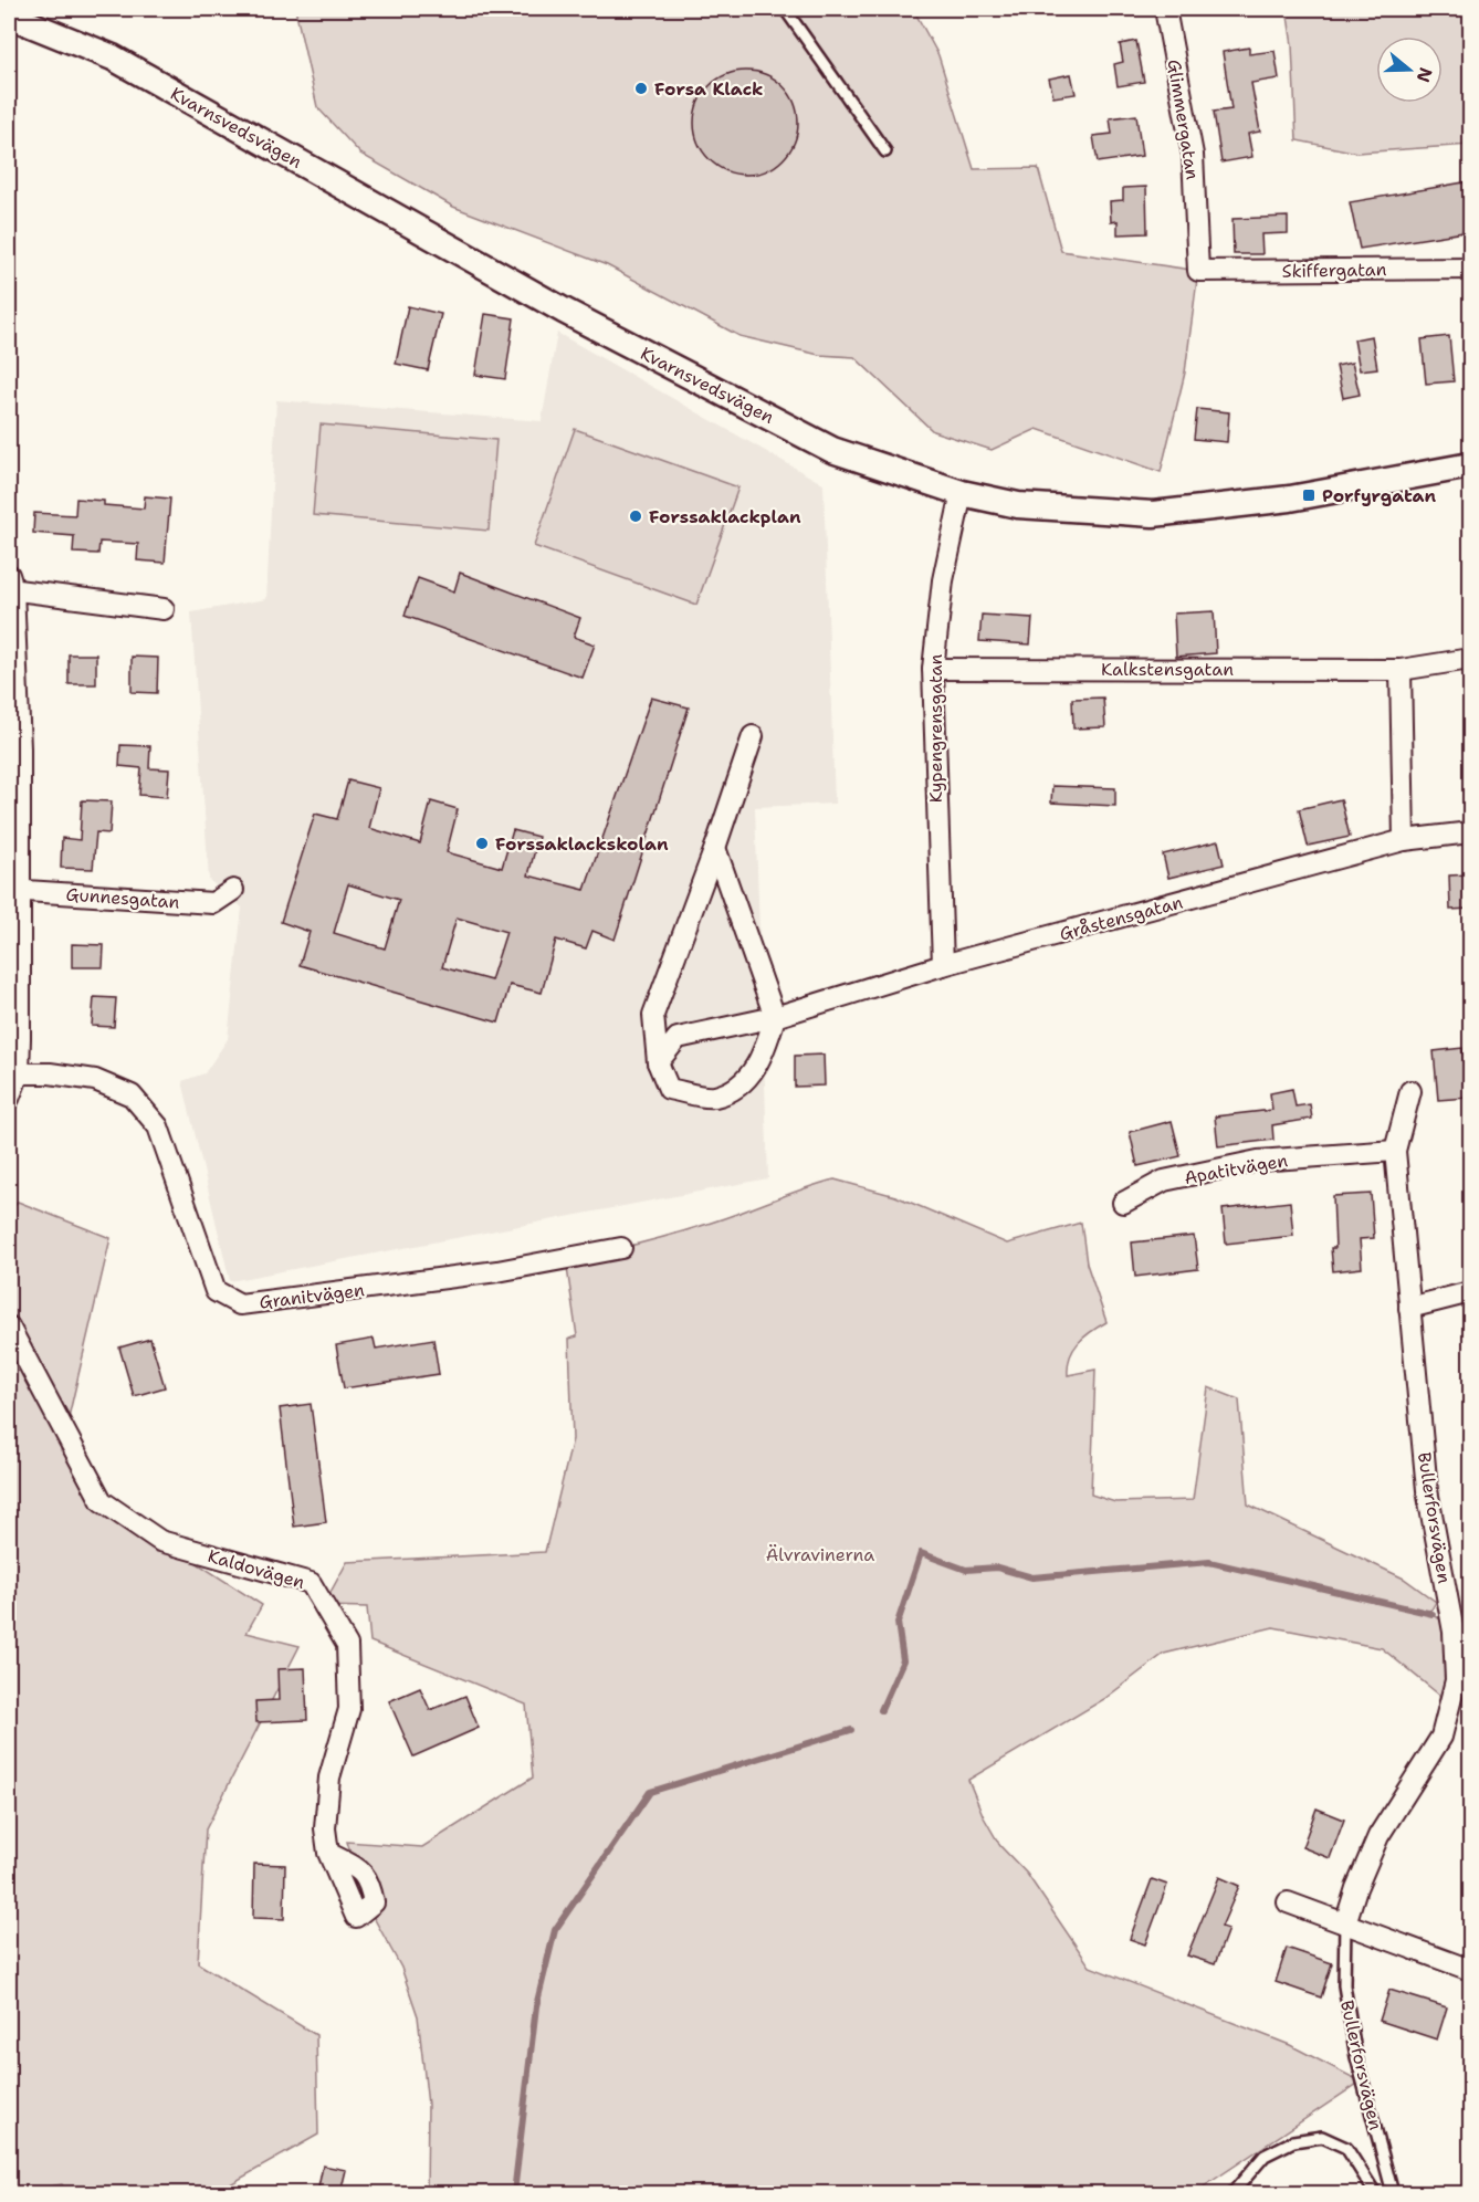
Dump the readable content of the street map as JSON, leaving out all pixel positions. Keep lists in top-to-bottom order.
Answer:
{
  "streets": {
    "street": [
      "Glimmergatan",
      "Kvarnsvedsvägen",
      "Skiffergatan",
      "Kalkstensgatan",
      "Kypengrensgatan",
      "Gunnesgatan",
      "Gråstensgatan",
      "Apatitvägen",
      "Granitvägen",
      "Bullerforsvägen",
      "Kaldovägen"
    ]
  },
  "crossings": [
    ["Glimmergatan", "Skiffergatan"],
    ["Kvarnsvedsvägen", "Kypengrensgatan"],
    ["Kalkstensgatan", "Kypengrensgatan"],
    ["Kypengrensgatan", "Gråstensgatan"],
    ["Apatitvägen", "Bullerforsvägen"]
  ],
  "parks": ["Älvravinerna"],
  "places": {
    "other": ["Forsa Klack", "Forssaklackplan", "Forssaklackskolan"],
    "transit": ["Porfyrgatan"]
  },
  "north": "right"
}
